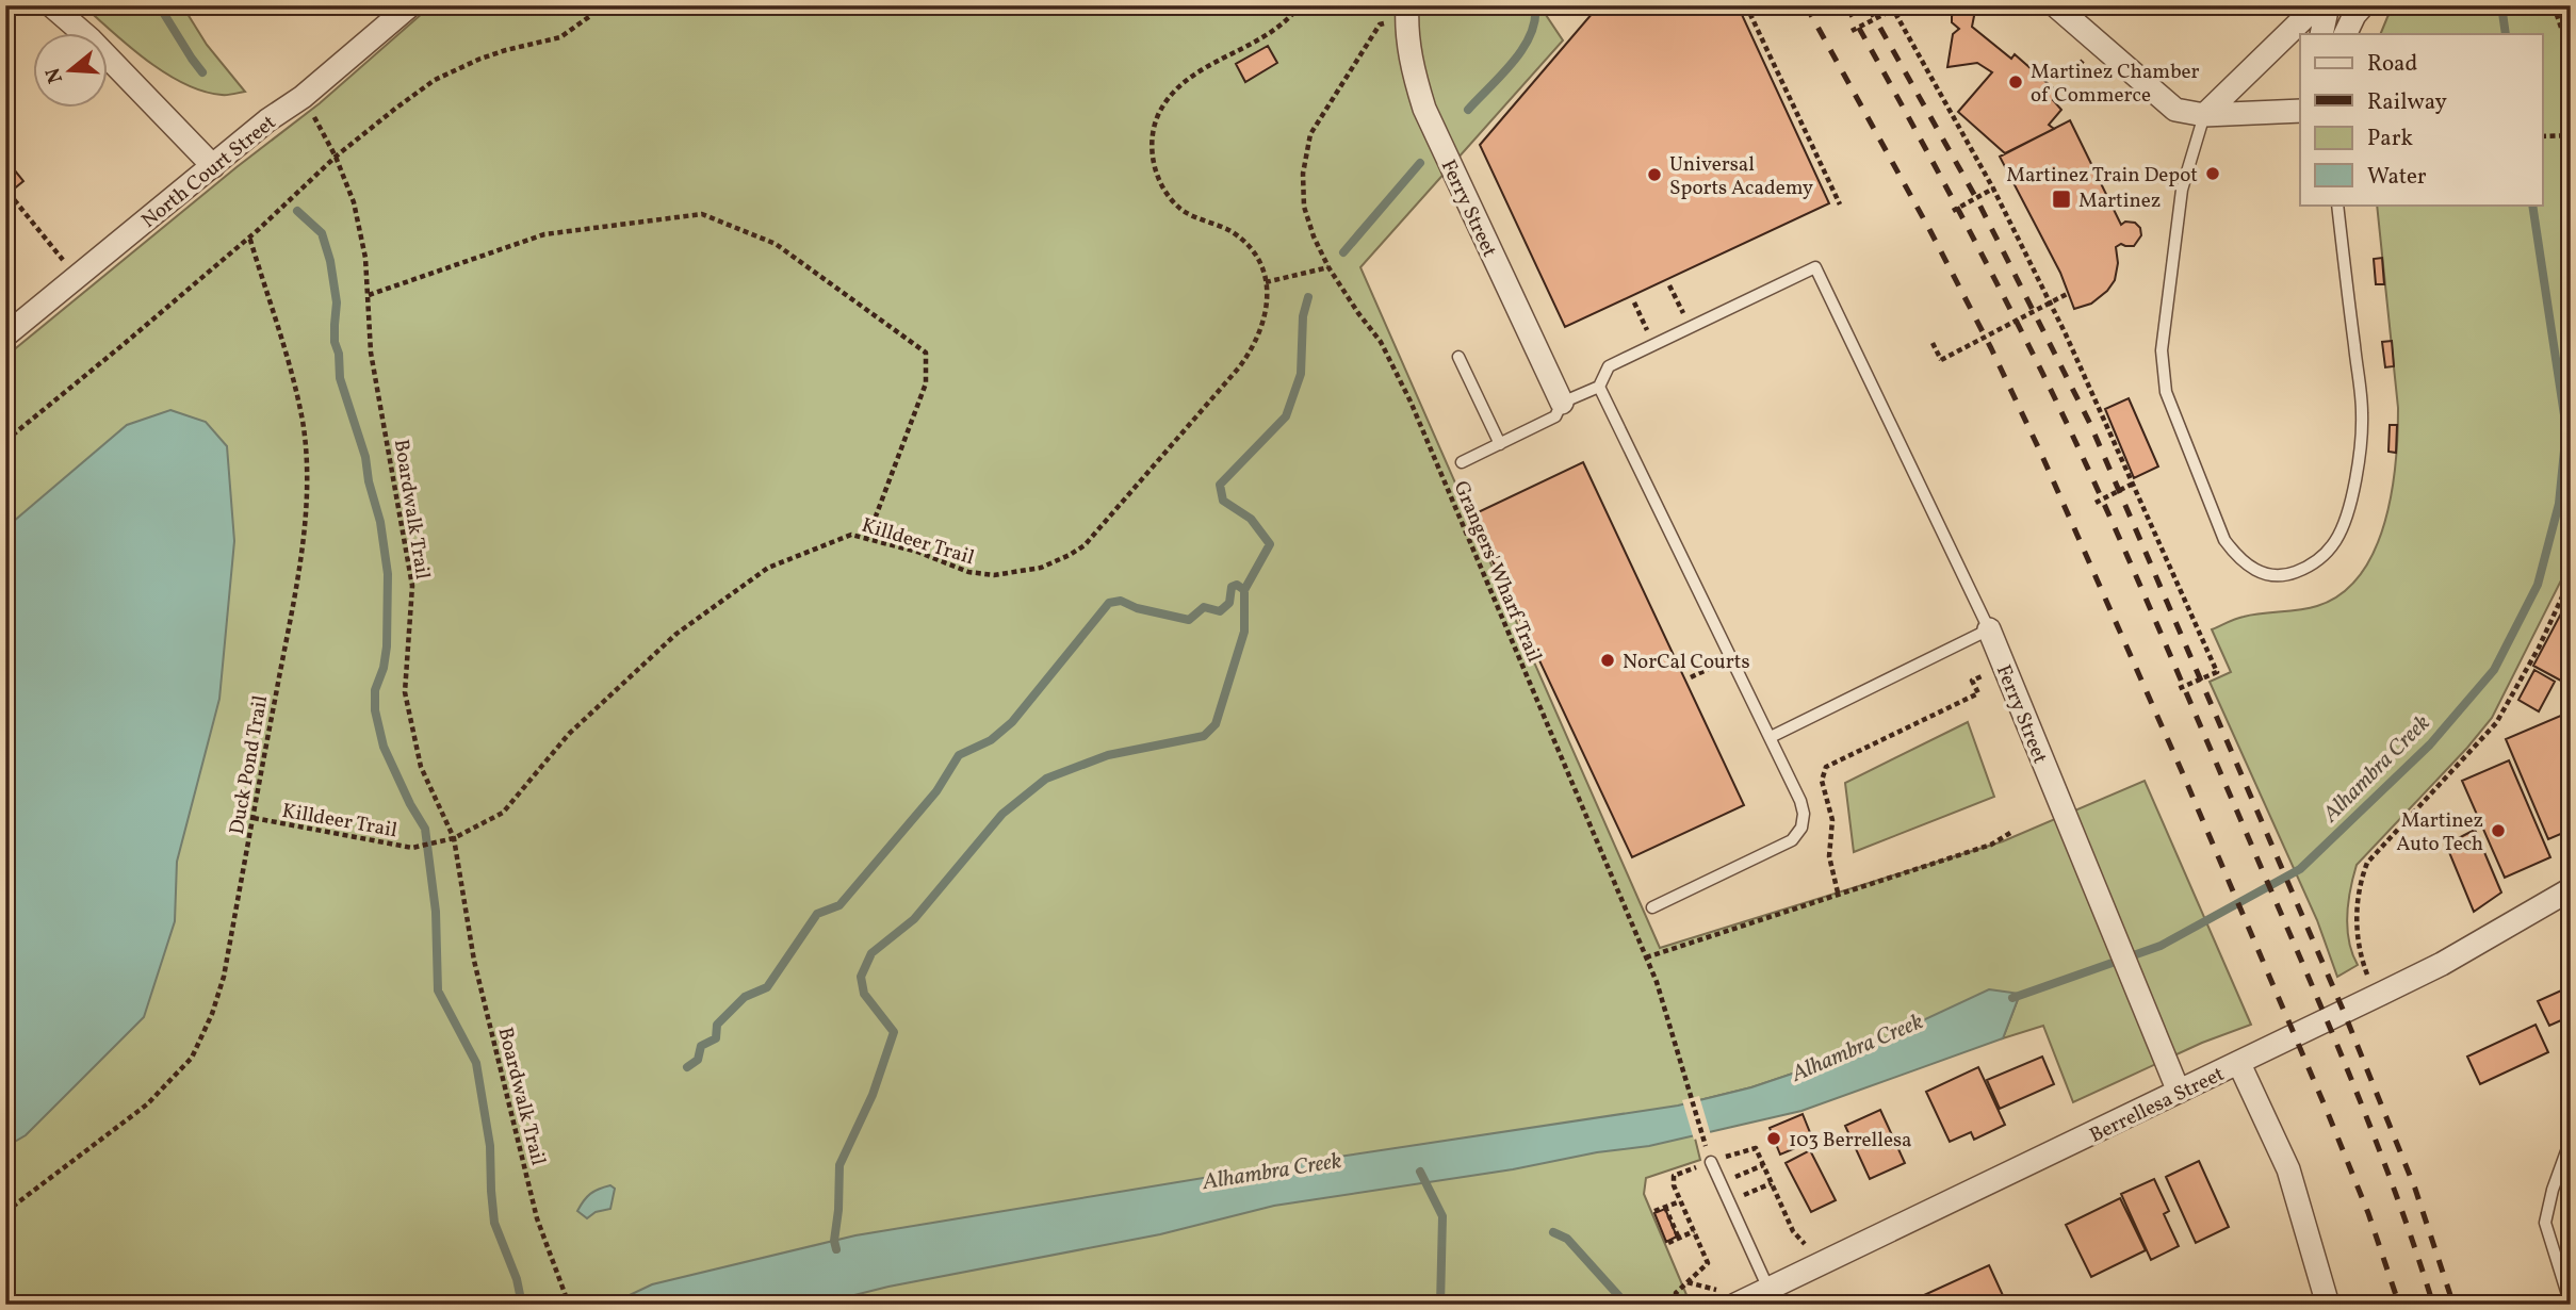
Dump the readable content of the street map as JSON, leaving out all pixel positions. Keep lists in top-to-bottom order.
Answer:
{
  "streets": {
    "street": ["North Court Street", "Ferry Street", "Berrellesa Street"],
    "path": [
      "Boardwalk Trail",
      "Killdeer Trail",
      "Grangers' Wharf Trail",
      "Duck Pond Trail"
    ]
  },
  "crossings": [
    ["Ferry Street", "Berrellesa Street"],
    ["Boardwalk Trail", "Killdeer Trail"],
    ["Killdeer Trail", "Duck Pond Trail"]
  ],
  "water": ["Alhambra Creek"],
  "places": {
    "other": [
      "Martinez Chamber of Commerce",
      "Martinez Train Depot",
      "Universal Sports Academy",
      "NorCal Courts",
      "Martinez Auto Tech",
      "103 Berrellesa"
    ],
    "transit": ["Martinez"]
  },
  "legend": [
    "Road",
    "Railway",
    "Park",
    "Water"
  ],
  "north": "left"
}
